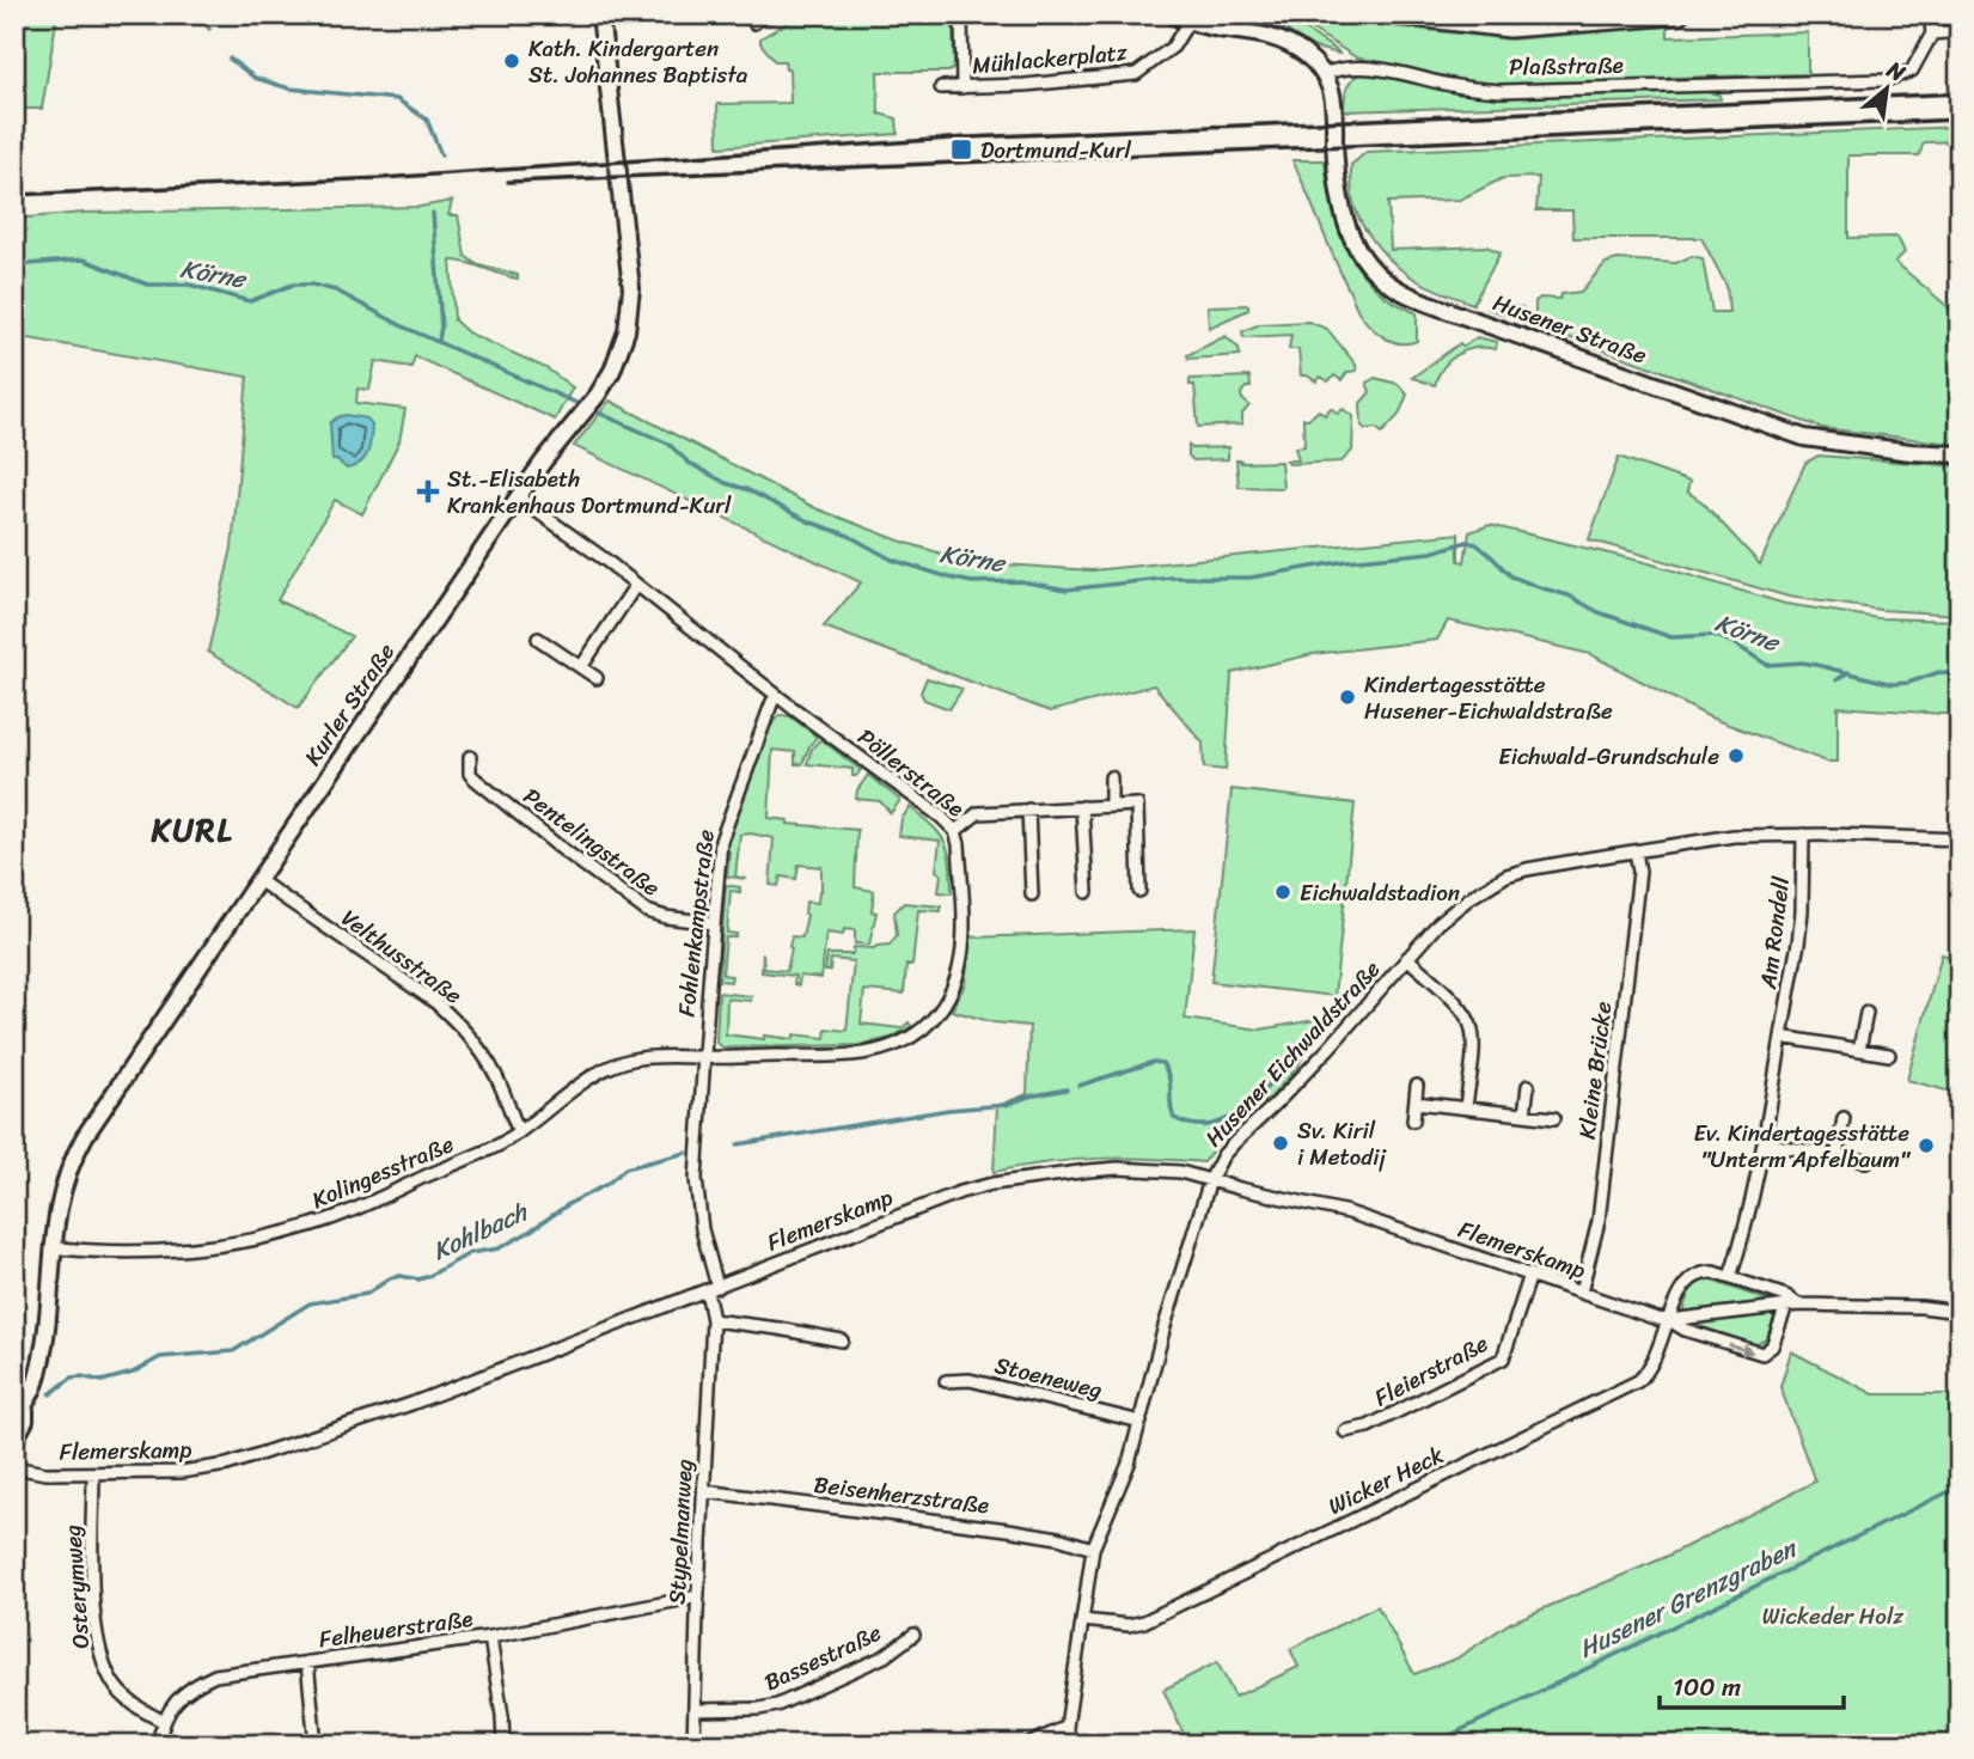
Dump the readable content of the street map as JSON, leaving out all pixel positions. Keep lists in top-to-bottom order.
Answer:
{
  "streets": {
    "main road": ["Husener Straße", "Kurler Straße"],
    "street": [
      "Mühlackerplatz",
      "Plaßstraße",
      "Pöllerstraße",
      "Pentelingstraße",
      "Fohlenkampstraße",
      "Am Rondell",
      "Velthusstraße",
      "Husener Eichwaldstraße",
      "Kleine Brücke",
      "Kolingesstraße",
      "Flemerskamp",
      "Fleierstraße",
      "Stoeneweg",
      "Wicker Heck",
      "Beisenherzstraße",
      "Stypelmanweg",
      "Osterymweg",
      "Felheuerstraße",
      "Bassestraße"
    ]
  },
  "crossings": [
    ["Plaßstraße", "Husener Straße"],
    ["Kurler Straße", "Velthusstraße"],
    ["Kurler Straße", "Kolingesstraße"],
    ["Pöllerstraße", "Fohlenkampstraße"],
    ["Pöllerstraße", "Kolingesstraße"],
    ["Pentelingstraße", "Fohlenkampstraße"],
    ["Fohlenkampstraße", "Kolingesstraße"],
    ["Fohlenkampstraße", "Flemerskamp"],
    ["Fohlenkampstraße", "Stypelmanweg"],
    ["Am Rondell", "Husener Eichwaldstraße"],
    ["Am Rondell", "Flemerskamp"],
    ["Velthusstraße", "Kolingesstraße"],
    ["Husener Eichwaldstraße", "Kleine Brücke"],
    ["Husener Eichwaldstraße", "Flemerskamp"],
    ["Husener Eichwaldstraße", "Stoeneweg"],
    ["Husener Eichwaldstraße", "Wicker Heck"],
    ["Husener Eichwaldstraße", "Beisenherzstraße"],
    ["Kleine Brücke", "Flemerskamp"],
    ["Flemerskamp", "Fleierstraße"],
    ["Flemerskamp", "Wicker Heck"],
    ["Flemerskamp", "Stypelmanweg"],
    ["Flemerskamp", "Osterymweg"],
    ["Beisenherzstraße", "Stypelmanweg"],
    ["Stypelmanweg", "Felheuerstraße"],
    ["Stypelmanweg", "Bassestraße"],
    ["Osterymweg", "Felheuerstraße"]
  ],
  "districts": ["KURL"],
  "water": ["Körne", "Kohlbach", "Husener Grenzgraben"],
  "parks": ["Wickeder Holz"],
  "places": {
    "other": [
      "Kath. Kindergarten St. Johannes Baptista",
      "Kindertagesstätte Husener-Eichwaldstraße",
      "Eichwald-Grundschule",
      "Eichwaldstadion",
      "Sv. Kiril i Metodij",
      "Ev. Kindertagesstätte \"Unterm Apfelbaum\""
    ],
    "transit": ["Dortmund-Kurl"],
    "health": ["St.-Elisabeth Krankenhaus Dortmund-Kurl"]
  },
  "scale_bar": "100 m",
  "north": "top right"
}
